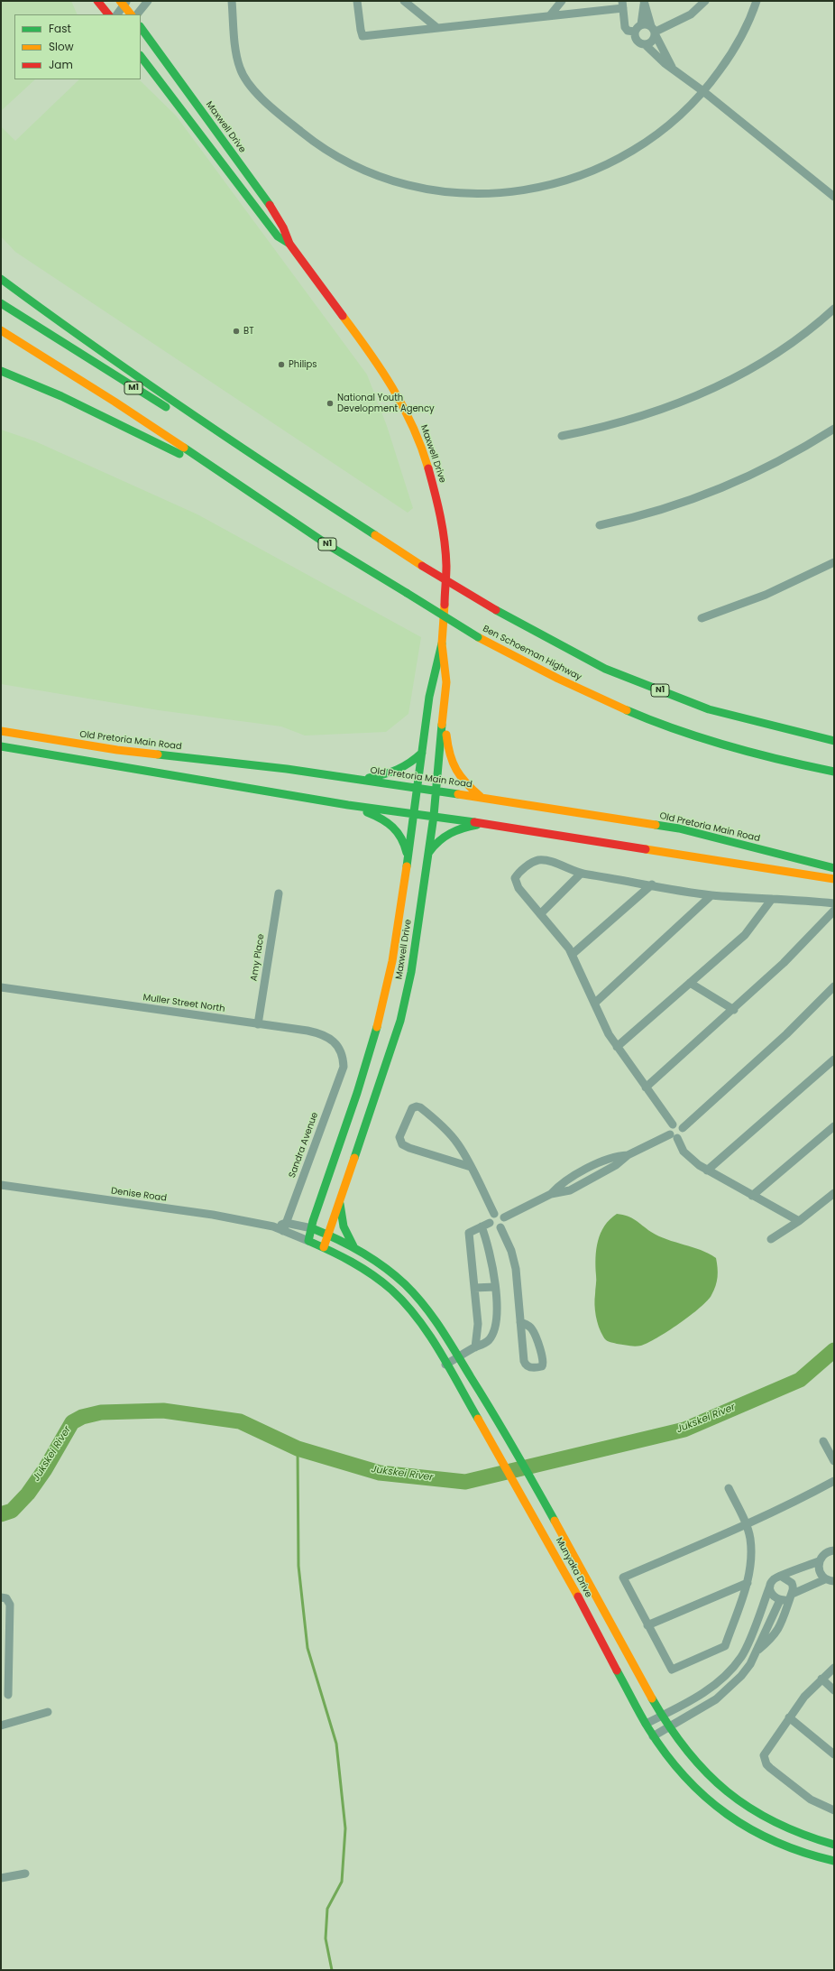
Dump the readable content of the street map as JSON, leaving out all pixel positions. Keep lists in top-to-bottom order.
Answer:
{
  "streets": {
    "main road": [
      "Maxwell Drive",
      "M1",
      "N1",
      "Ben Schoeman Highway",
      "Old Pretoria Main Road",
      "Munyaka Drive"
    ],
    "street": [
      "Amy Place",
      "Muller Street North",
      "Sandra Avenue",
      "Denise Road"
    ]
  },
  "crossings": [
    ["Maxwell Drive", "Old Pretoria Main Road"],
    ["Maxwell Drive", "Denise Road"],
    ["Maxwell Drive", "Munyaka Drive"],
    ["M1", "N1"],
    ["M1", "Ben Schoeman Highway"],
    ["Amy Place", "Muller Street North"],
    ["Muller Street North", "Sandra Avenue"],
    ["Sandra Avenue", "Denise Road"],
    ["Denise Road", "Munyaka Drive"]
  ],
  "water": ["Jukskei River"],
  "places": ["BT", "Philips", "National Youth Development Agency"],
  "legend": ["Fast", "Slow", "Jam"]
}
